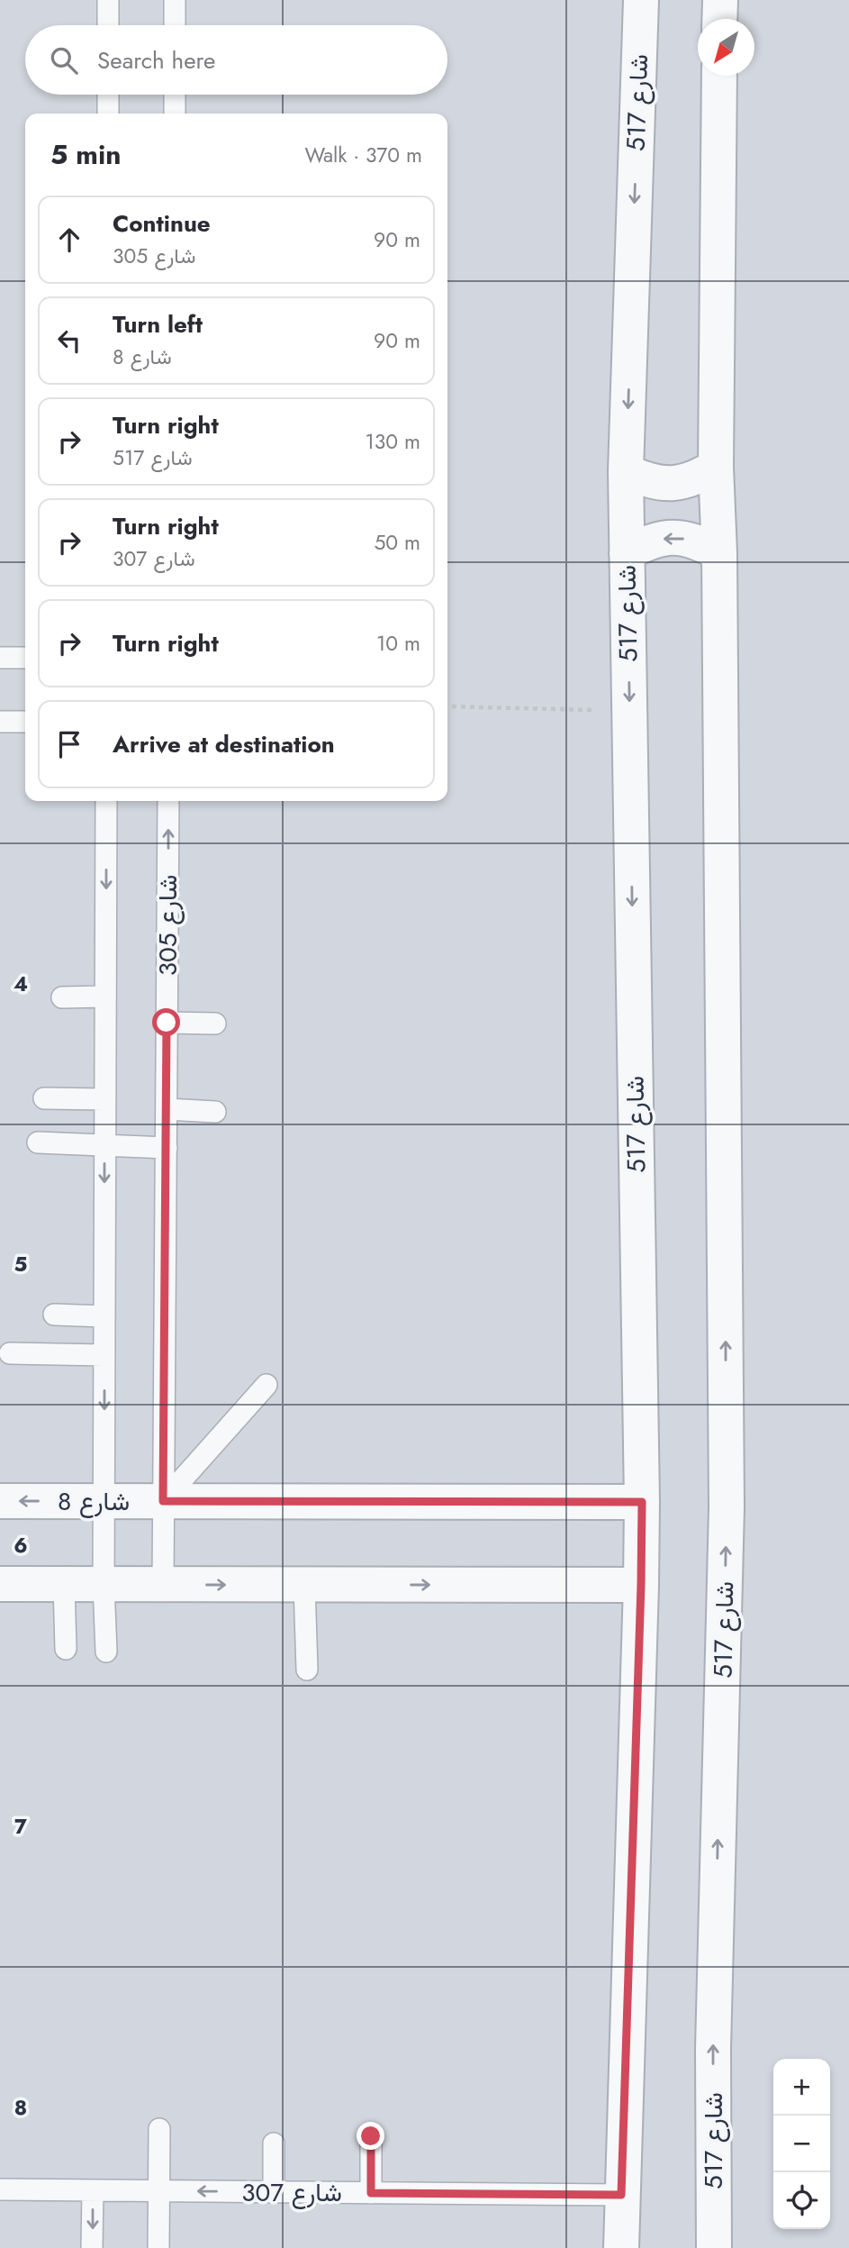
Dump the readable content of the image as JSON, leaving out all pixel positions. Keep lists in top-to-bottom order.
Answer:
{
  "streets": {
    "street": ["شارع 517", "شارع 8"],
    "lane": ["شارع 305", "شارع 307"]
  },
  "crossings": [
    ["شارع 517", "شارع 8"],
    ["شارع 517", "شارع 307"],
    ["شارع 305", "شارع 8"]
  ],
  "north": "bottom left",
  "page": {
    "search": "Search here",
    "heading": ["5 min", "Walk · 370 m"],
    "list": [
      ["Continue", "شارع 305", "90 m"],
      ["Turn left", "شارع 8", "90 m"],
      ["Turn right", "شارع 517", "130 m"],
      ["Turn right", "شارع 307", "50 m"],
      ["Turn right", "10 m"],
      "Arrive at destination"
    ],
    "map_buttons": ["+", "−"]
  },
  "grid": {
    "rows": [
      "4",
      "5",
      "6",
      "7",
      "8"
    ]
  }
}
